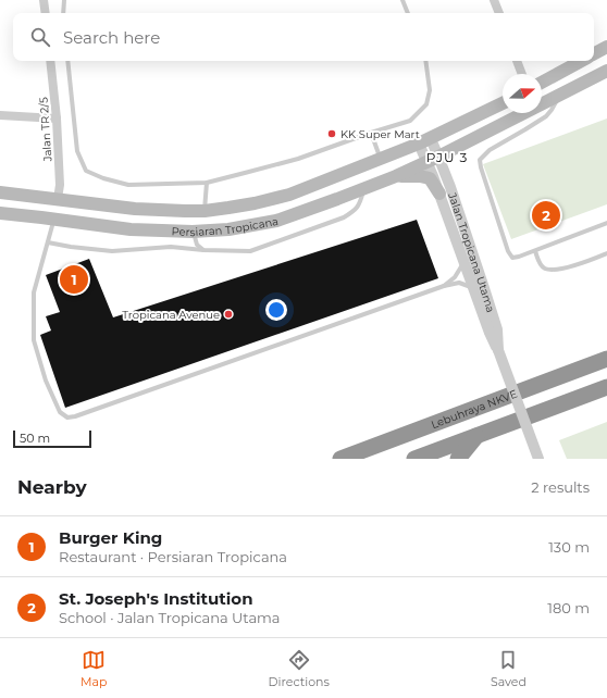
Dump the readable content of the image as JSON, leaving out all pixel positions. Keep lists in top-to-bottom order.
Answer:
{
  "streets": {
    "highway": ["Lebuhraya NKVE"],
    "main road": ["Persiaran Tropicana"],
    "street": ["Jalan TR 2/5", "Jalan Tropicana Utama"]
  },
  "crossings": [
    ["Jalan TR 2/5", "Persiaran Tropicana"],
    ["Persiaran Tropicana", "Jalan Tropicana Utama"]
  ],
  "districts": ["PJU 3"],
  "places": ["KK Super Mart", "Tropicana Avenue"],
  "scale_bar": "50 m",
  "north": "right",
  "page": {
    "search": "Search here",
    "pins": ["2", "1"],
    "scale": "50 m",
    "heading": ["Nearby", "2 results"],
    "list": [
      {
        "mark": "1",
        "name": "Burger King",
        "note": "Restaurant · Persiaran Tropicana",
        "value": "130 m"
      },
      {
        "mark": "2",
        "name": "St. Joseph's Institution",
        "note": "School · Jalan Tropicana Utama",
        "value": "180 m"
      }
    ],
    "nav": ["Map", "Directions", "Saved"]
  }
}
